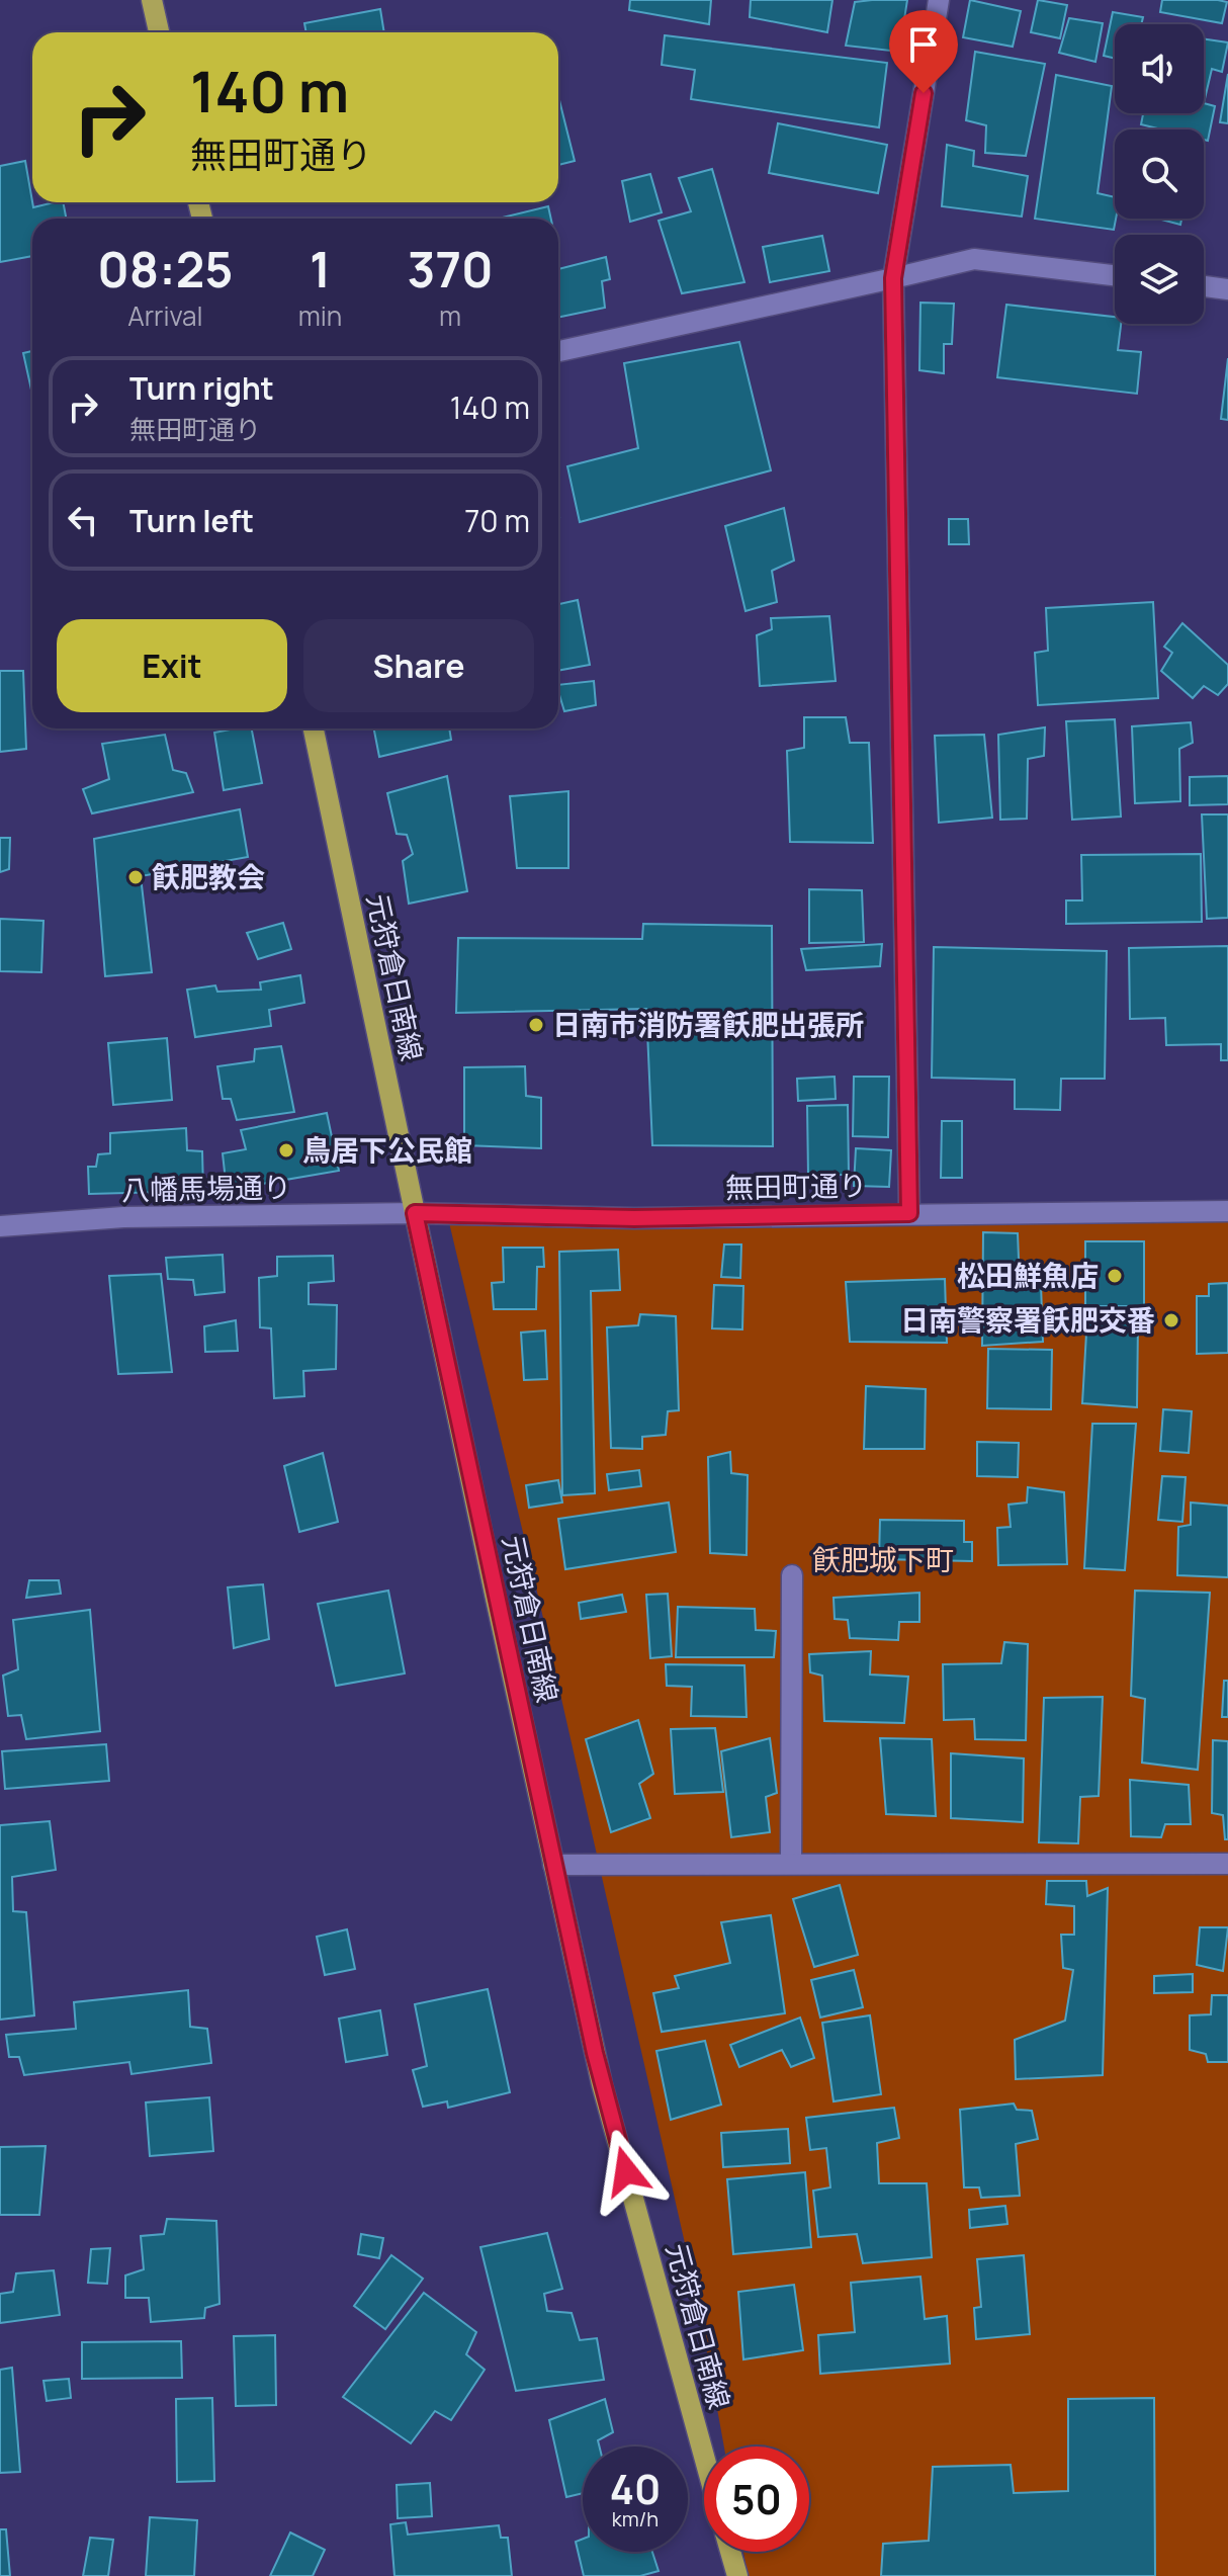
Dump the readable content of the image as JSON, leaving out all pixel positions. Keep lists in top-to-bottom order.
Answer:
{
  "streets": {
    "main road": ["元狩倉日南線"],
    "street": ["無田町通り", "八幡馬場通り"]
  },
  "crossings": [
    ["元狩倉日南線", "無田町通り"],
    ["元狩倉日南線", "八幡馬場通り"],
    ["無田町通り", "八幡馬場通り"]
  ],
  "parks": ["飫肥城下町"],
  "places": [
    "飫肥教会",
    "日南市消防署飫肥出張所",
    "鳥居下公民館",
    "松田鮮魚店",
    "日南警察署飫肥交番"
  ],
  "page": {
    "turn": ["140 m", "無田町通り"],
    "eta": [
      "08:25",
      "Arrival",
      "1",
      "min",
      "370",
      "m"
    ],
    "list": [
      {
        "name": "Turn right",
        "note": "無田町通り",
        "value": "140 m"
      },
      {
        "name": "Turn left",
        "value": "70 m"
      }
    ],
    "buttons": ["Exit", "Share"],
    "speed": "40 km/h",
    "limit": "50"
  }
}
